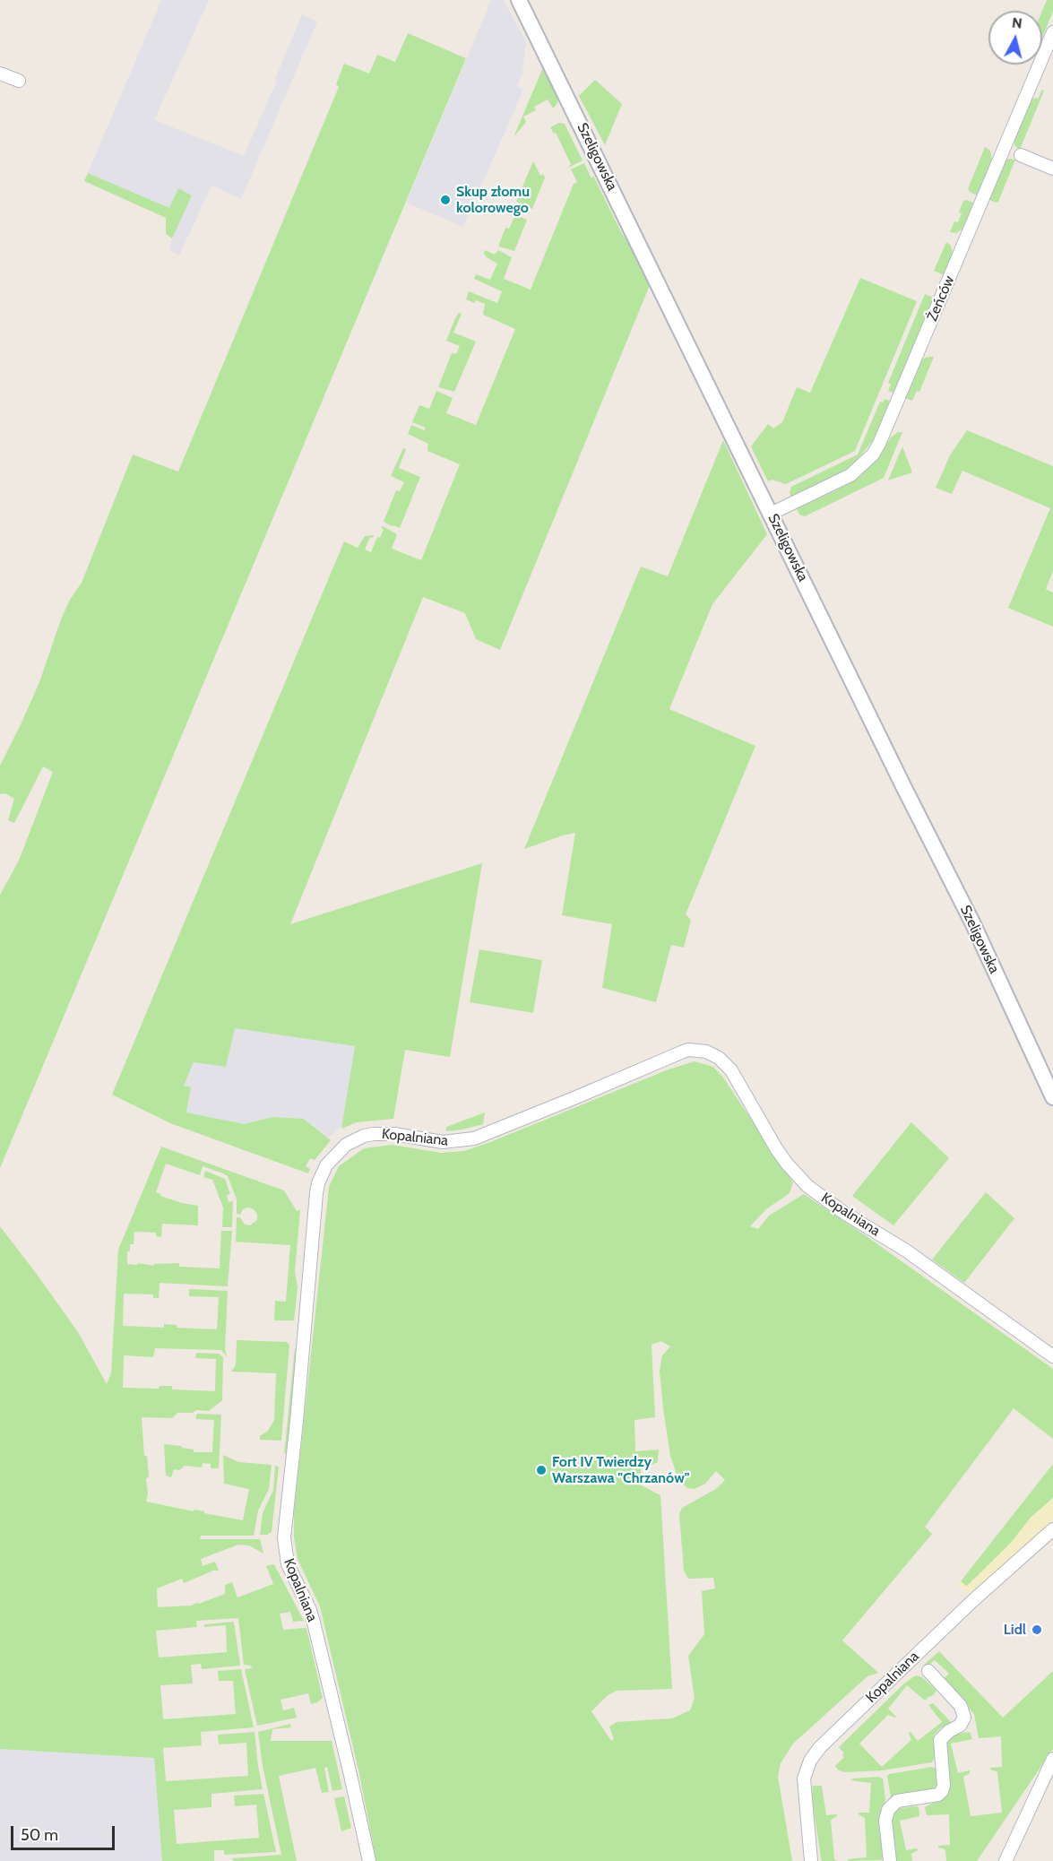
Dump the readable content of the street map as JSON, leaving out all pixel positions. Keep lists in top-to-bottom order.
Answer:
{
  "streets": {
    "street": ["Szeligowska", "Żeńców", "Kopalniana"]
  },
  "crossings": [
    ["Szeligowska", "Żeńców"]
  ],
  "places": ["Skup złomu kolorowego", "Fort IV Twierdzy Warszawa \"Chrzanów\"", "Lidl"],
  "scale_bar": "50 m",
  "north": "top"
}
